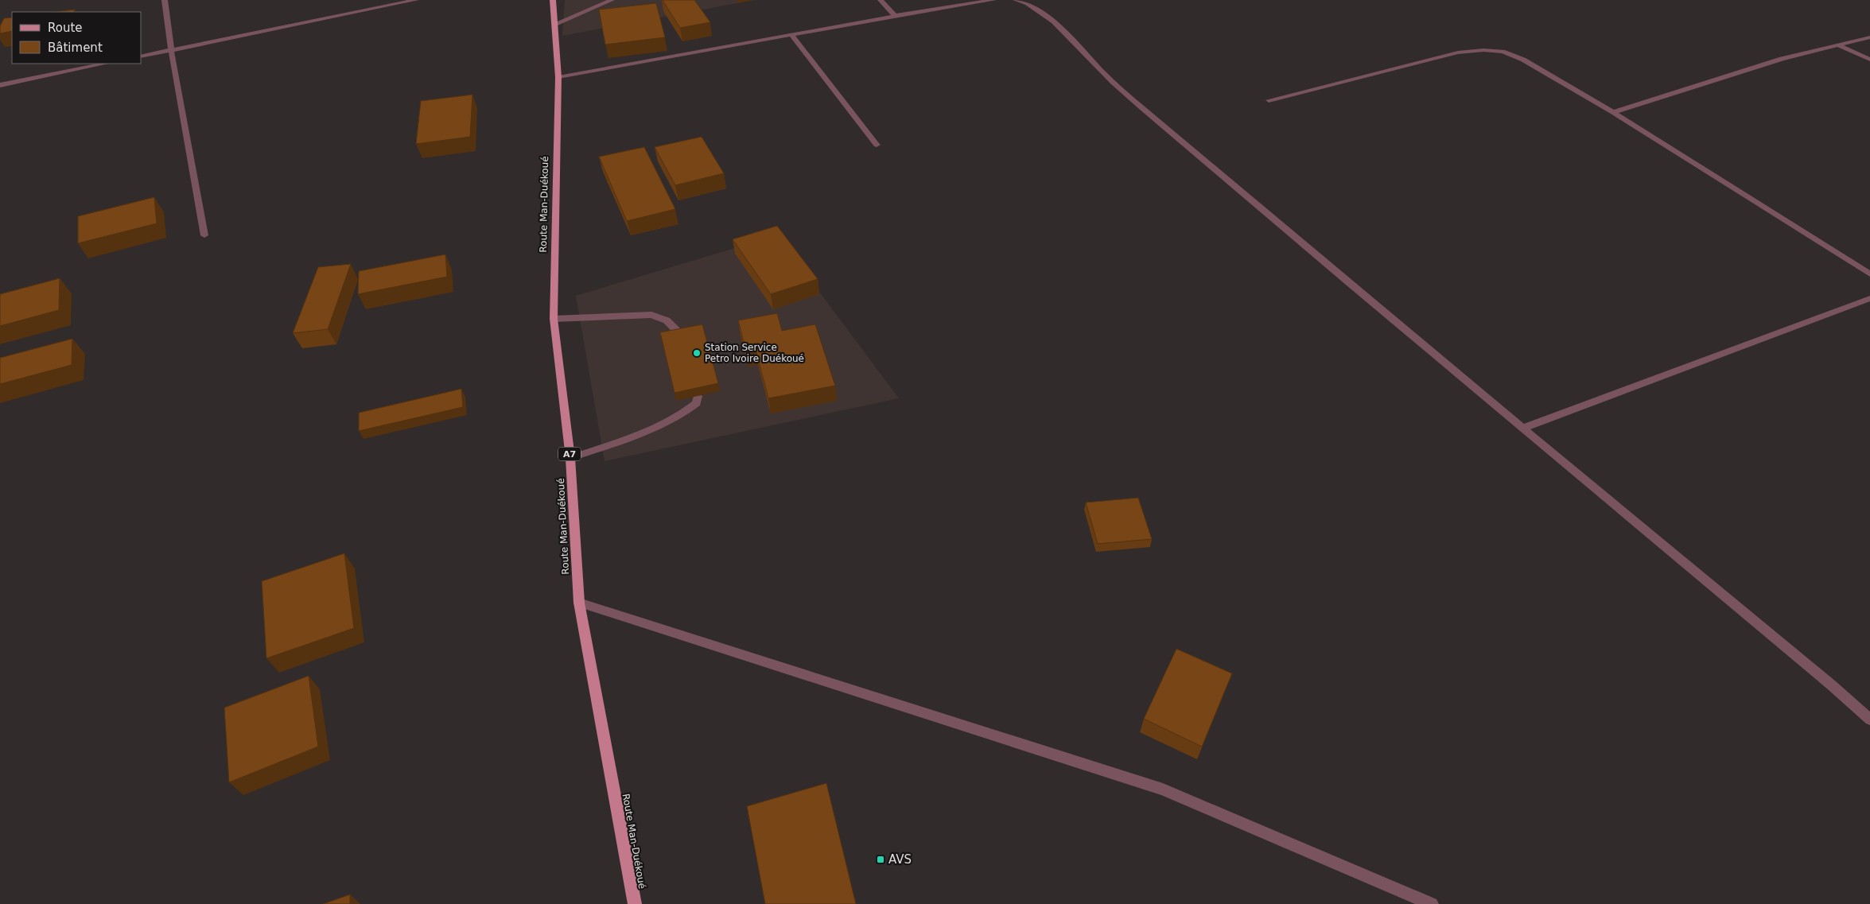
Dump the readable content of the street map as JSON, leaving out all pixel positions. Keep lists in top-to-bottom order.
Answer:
{
  "streets": {
    "main road": ["Route Man-Duékoué", "A7"]
  },
  "places": {
    "other": ["Station Service Petro Ivoire Duékoué"],
    "transit": ["AVS"]
  },
  "legend": ["Route", "Bâtiment"]
}
